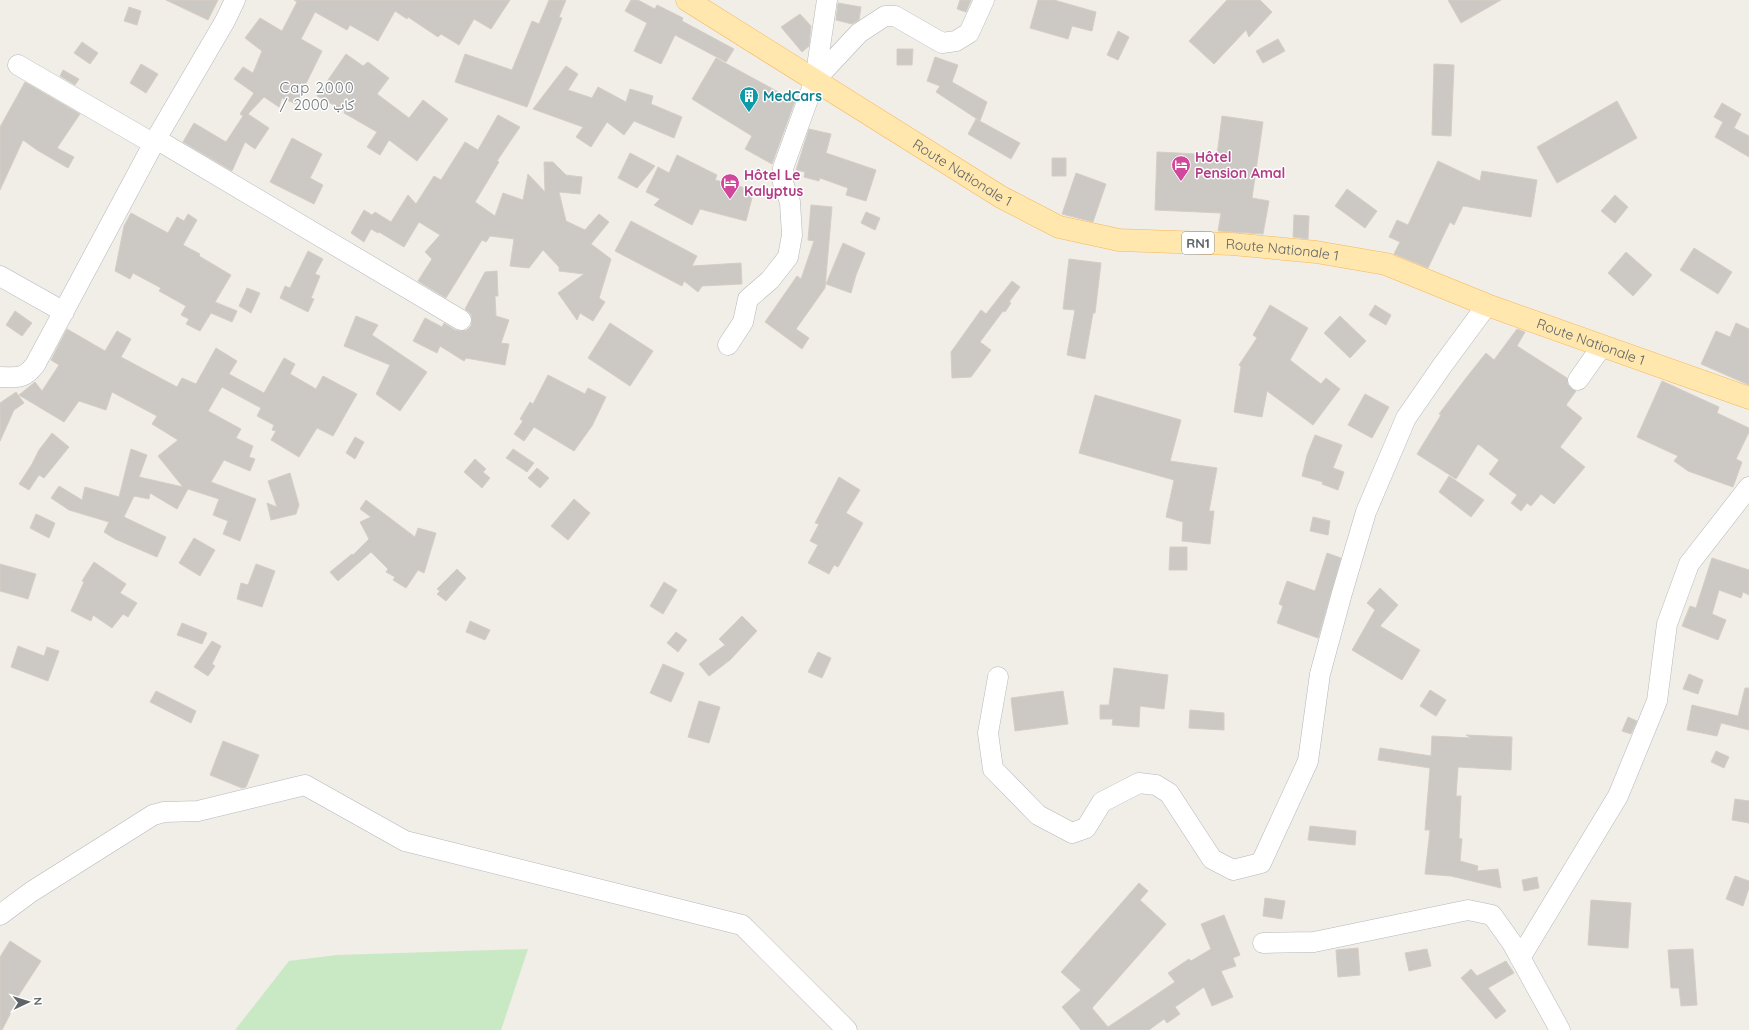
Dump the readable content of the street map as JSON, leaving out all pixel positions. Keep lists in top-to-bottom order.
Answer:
{
  "streets": {
    "main road": ["Route Nationale 1", "RN1"]
  },
  "districts": ["Cap 2000 / كاب 2000"],
  "places": {
    "building": ["MedCars"],
    "hotel": ["Hôtel Pension Amal", "Hôtel Le Kalyptus"]
  },
  "north": "right"
}
